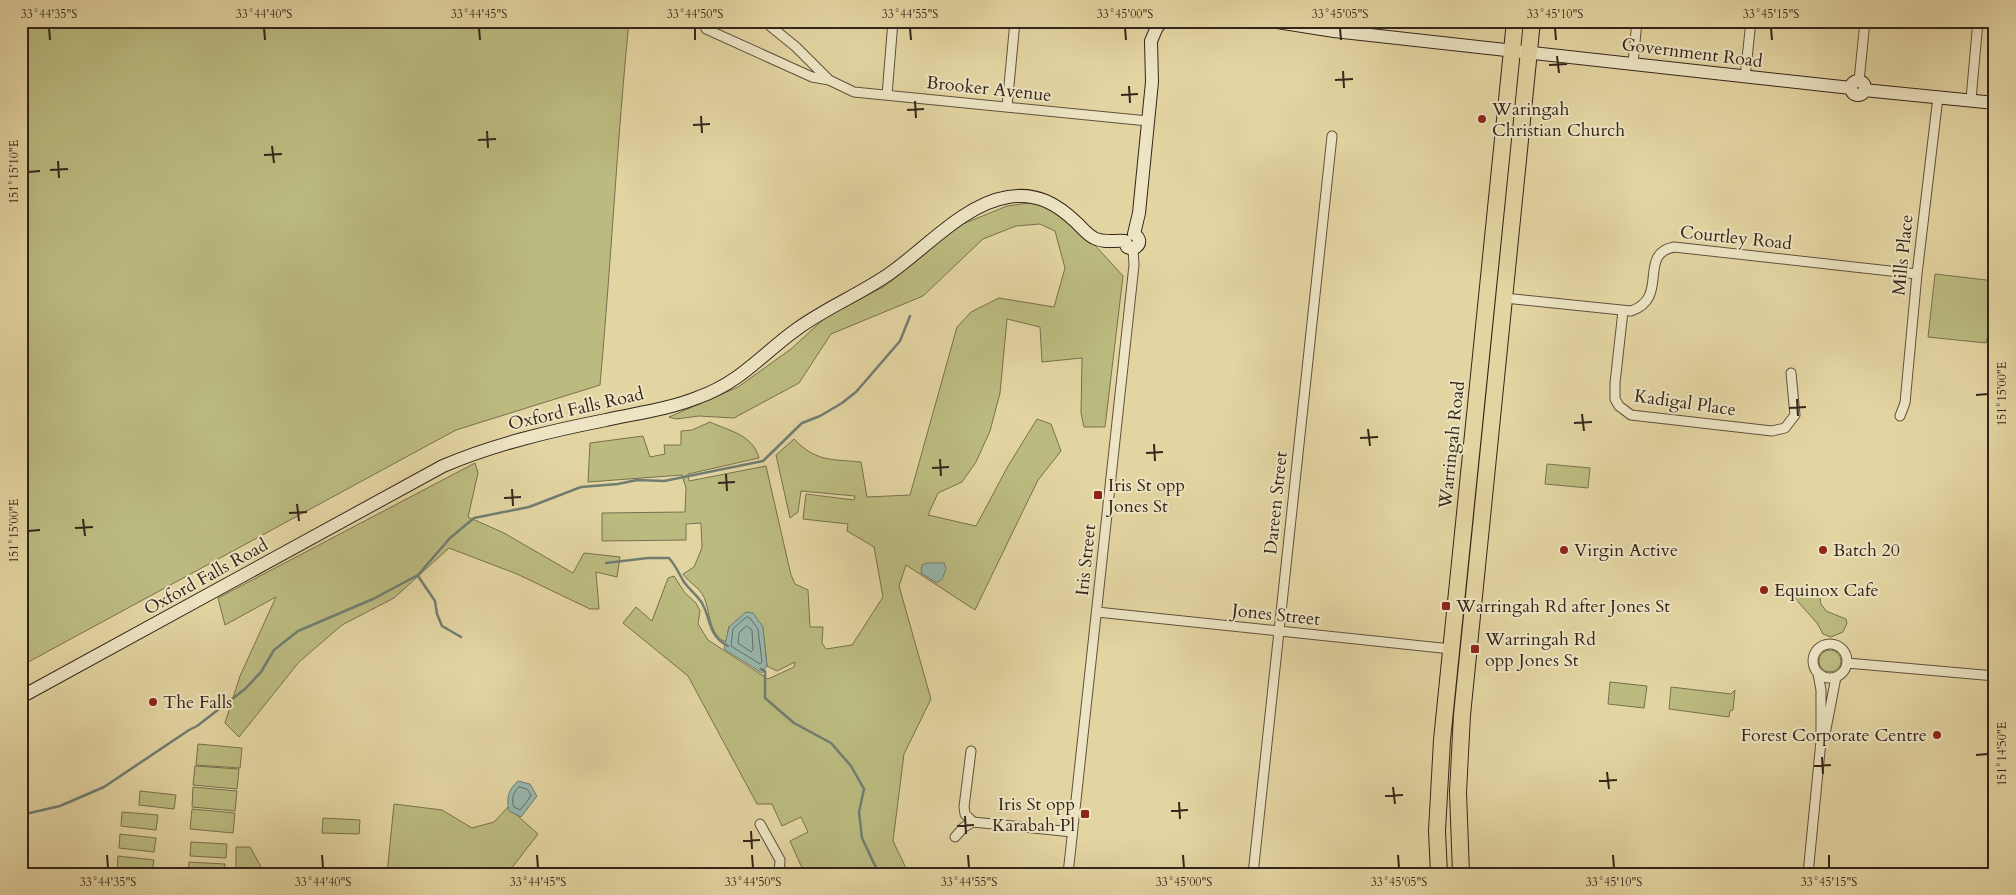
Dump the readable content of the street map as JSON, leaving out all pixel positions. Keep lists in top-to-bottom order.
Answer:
{
  "streets": {
    "highway": ["Warringah Road"],
    "street": [
      "Government Road",
      "Brooker Avenue",
      "Courtley Road",
      "Mills Place",
      "Kadigal Place",
      "Oxford Falls Road",
      "Dareen Street",
      "Iris Street",
      "Jones Street"
    ]
  },
  "crossings": [
    ["Government Road", "Mills Place"],
    ["Government Road", "Warringah Road"],
    ["Courtley Road", "Mills Place"],
    ["Courtley Road", "Kadigal Place"],
    ["Courtley Road", "Warringah Road"],
    ["Oxford Falls Road", "Iris Street"],
    ["Warringah Road", "Jones Street"],
    ["Dareen Street", "Jones Street"],
    ["Iris Street", "Jones Street"]
  ],
  "places": {
    "other": [
      "Waringah Christian Church",
      "Virgin Active",
      "Batch 20",
      "Equinox Cafe",
      "The Falls",
      "Forest Corporate Centre"
    ],
    "transit": [
      "Iris St opp Jones St",
      "Warringah Rd after Jones St",
      "Warringah Rd opp Jones St",
      "Iris St opp Karabah Pl"
    ]
  },
  "coordinates": [
    "33°44'35\"S",
    "33°44'40\"S",
    "33°44'45\"S",
    "33°44'50\"S",
    "33°44'55\"S",
    "33°45'00\"S",
    "33°45'05\"S",
    "33°45'10\"S",
    "33°45'15\"S",
    "151°15'10\"E",
    "151°15'00\"E",
    "151°14'50\"E"
  ]
}
